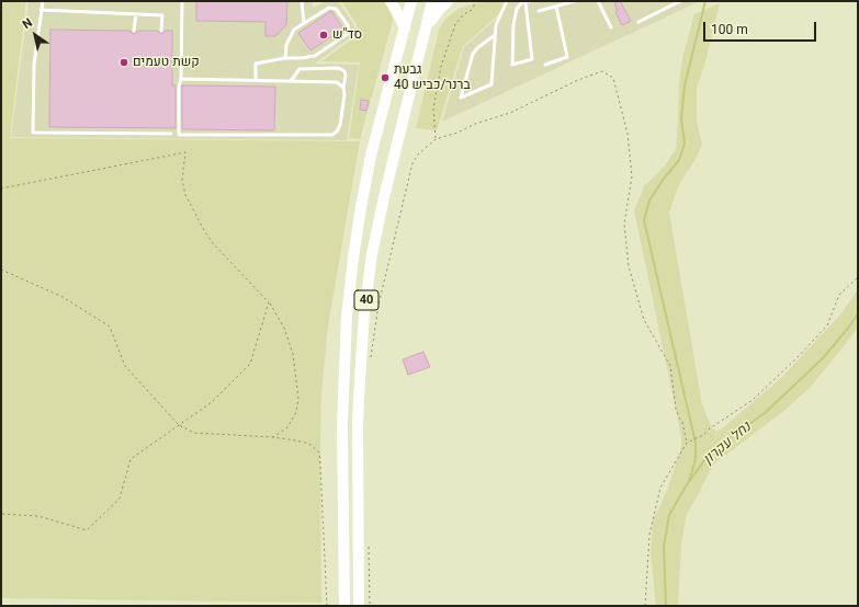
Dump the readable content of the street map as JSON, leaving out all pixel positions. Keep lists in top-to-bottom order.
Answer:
{
  "streets": {
    "highway": ["40"]
  },
  "water": ["נחל עקרון"],
  "places": ["סד\"ש", "קשת טעמים", "גבעת ברנר/כביש 40"],
  "scale_bar": "100 m",
  "north": "top left"
}
